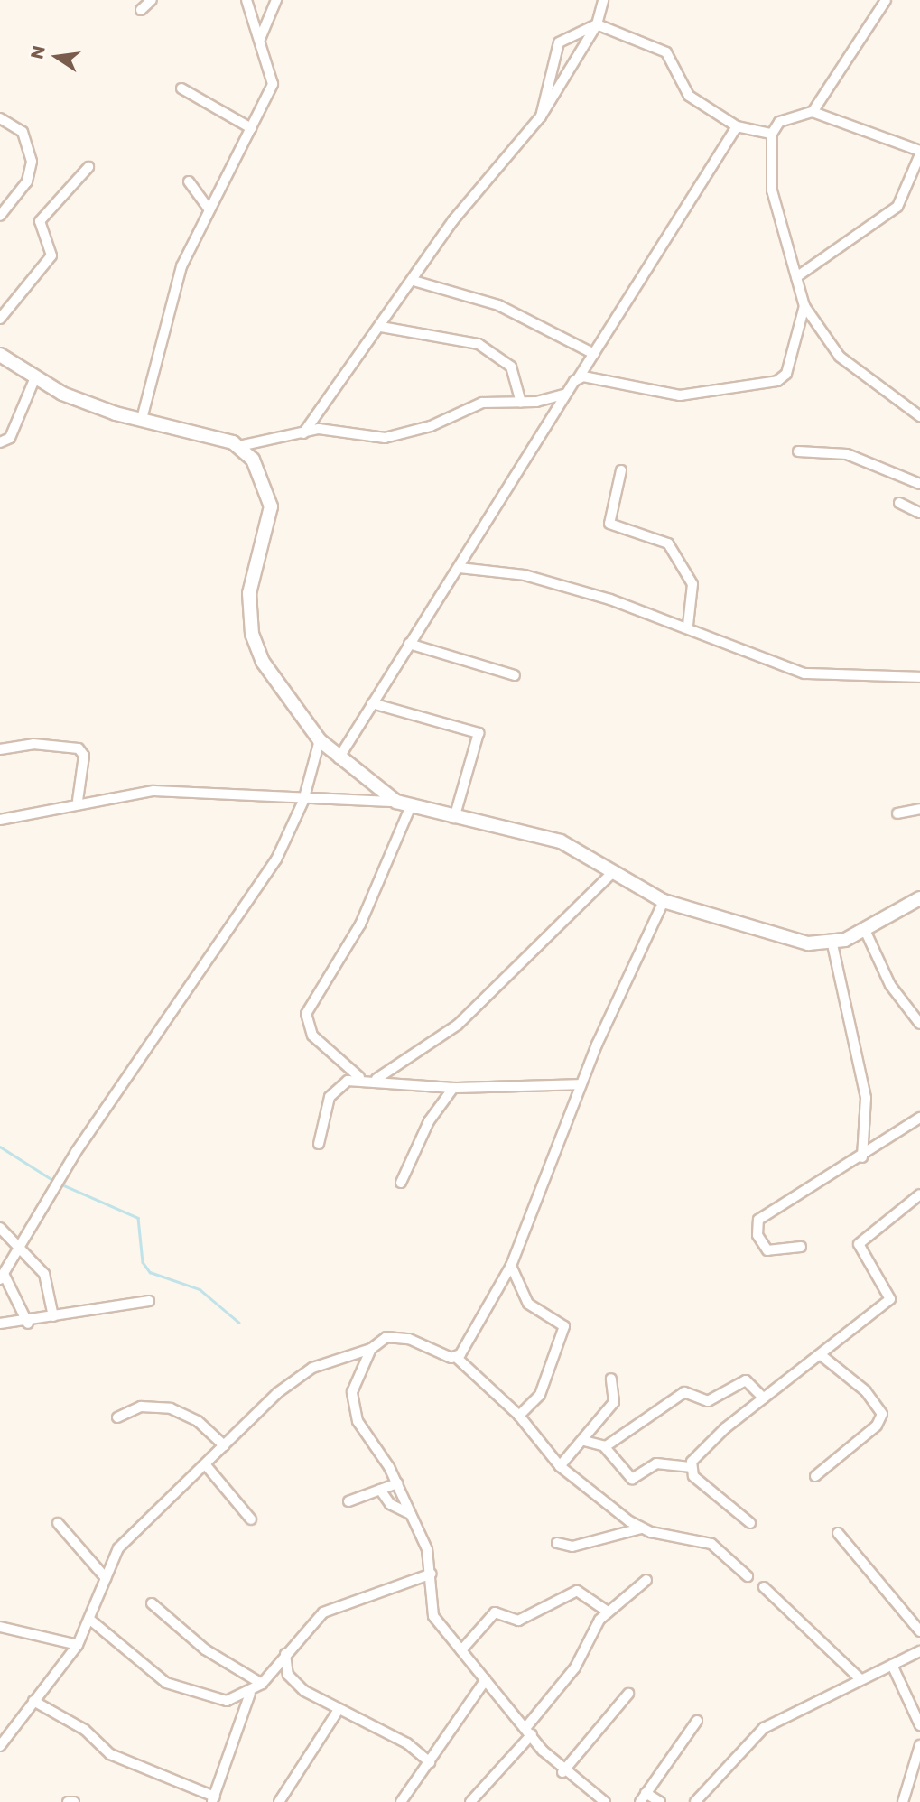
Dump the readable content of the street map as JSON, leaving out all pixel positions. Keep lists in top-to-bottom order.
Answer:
{
  "north": "left"
}
